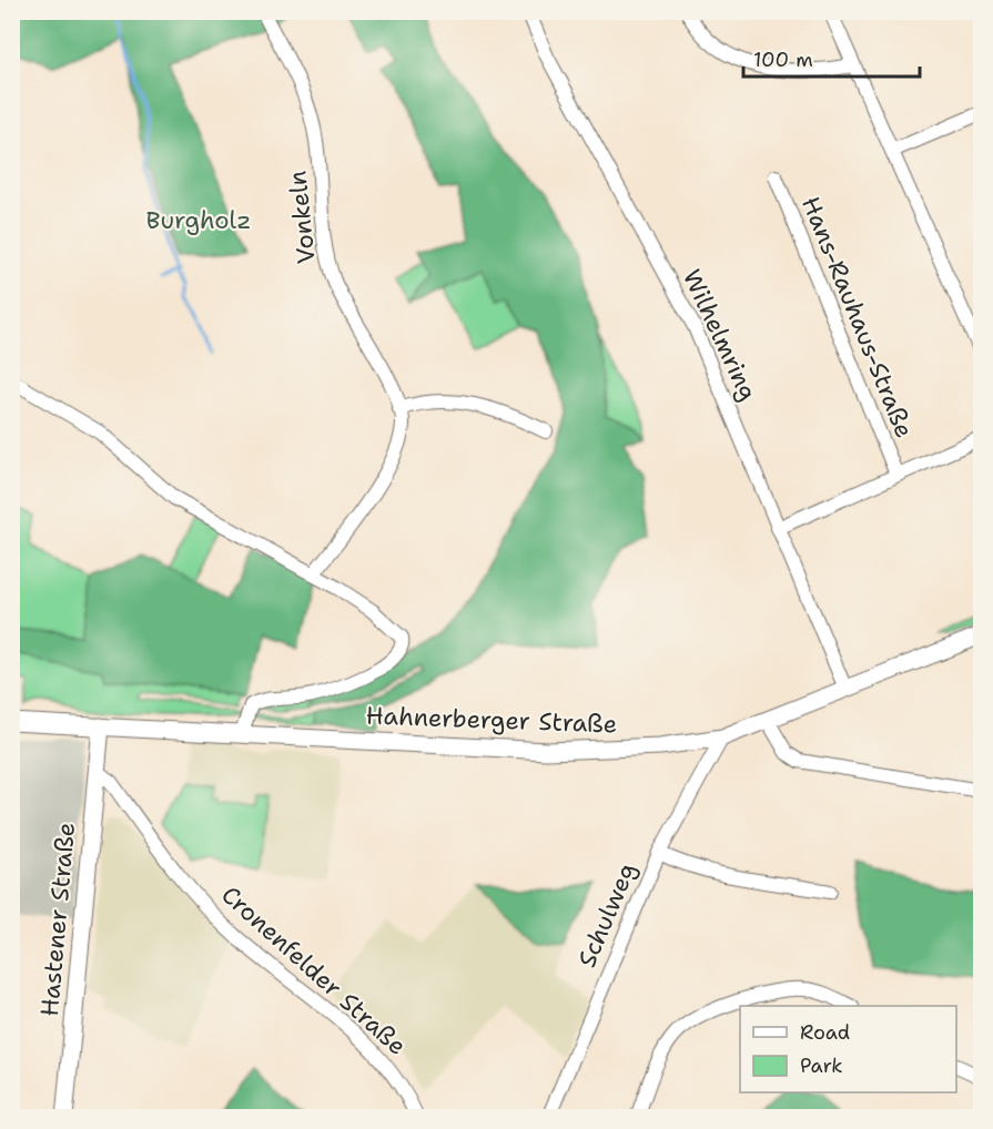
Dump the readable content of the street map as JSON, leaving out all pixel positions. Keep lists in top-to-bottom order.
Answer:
{
  "streets": {
    "main road": ["Hahnerberger Straße", "Hastener Straße"],
    "street": [
      "Vonkeln",
      "Hans-Rauhaus-Straße",
      "Wilhelmring",
      "Schulweg",
      "Cronenfelder Straße"
    ]
  },
  "crossings": [
    ["Wilhelmring", "Hahnerberger Straße"],
    ["Hahnerberger Straße", "Schulweg"],
    ["Hahnerberger Straße", "Hastener Straße"],
    ["Hastener Straße", "Cronenfelder Straße"]
  ],
  "parks": ["Burgholz"],
  "legend": ["Road", "Park"],
  "scale_bar": "100 m"
}
